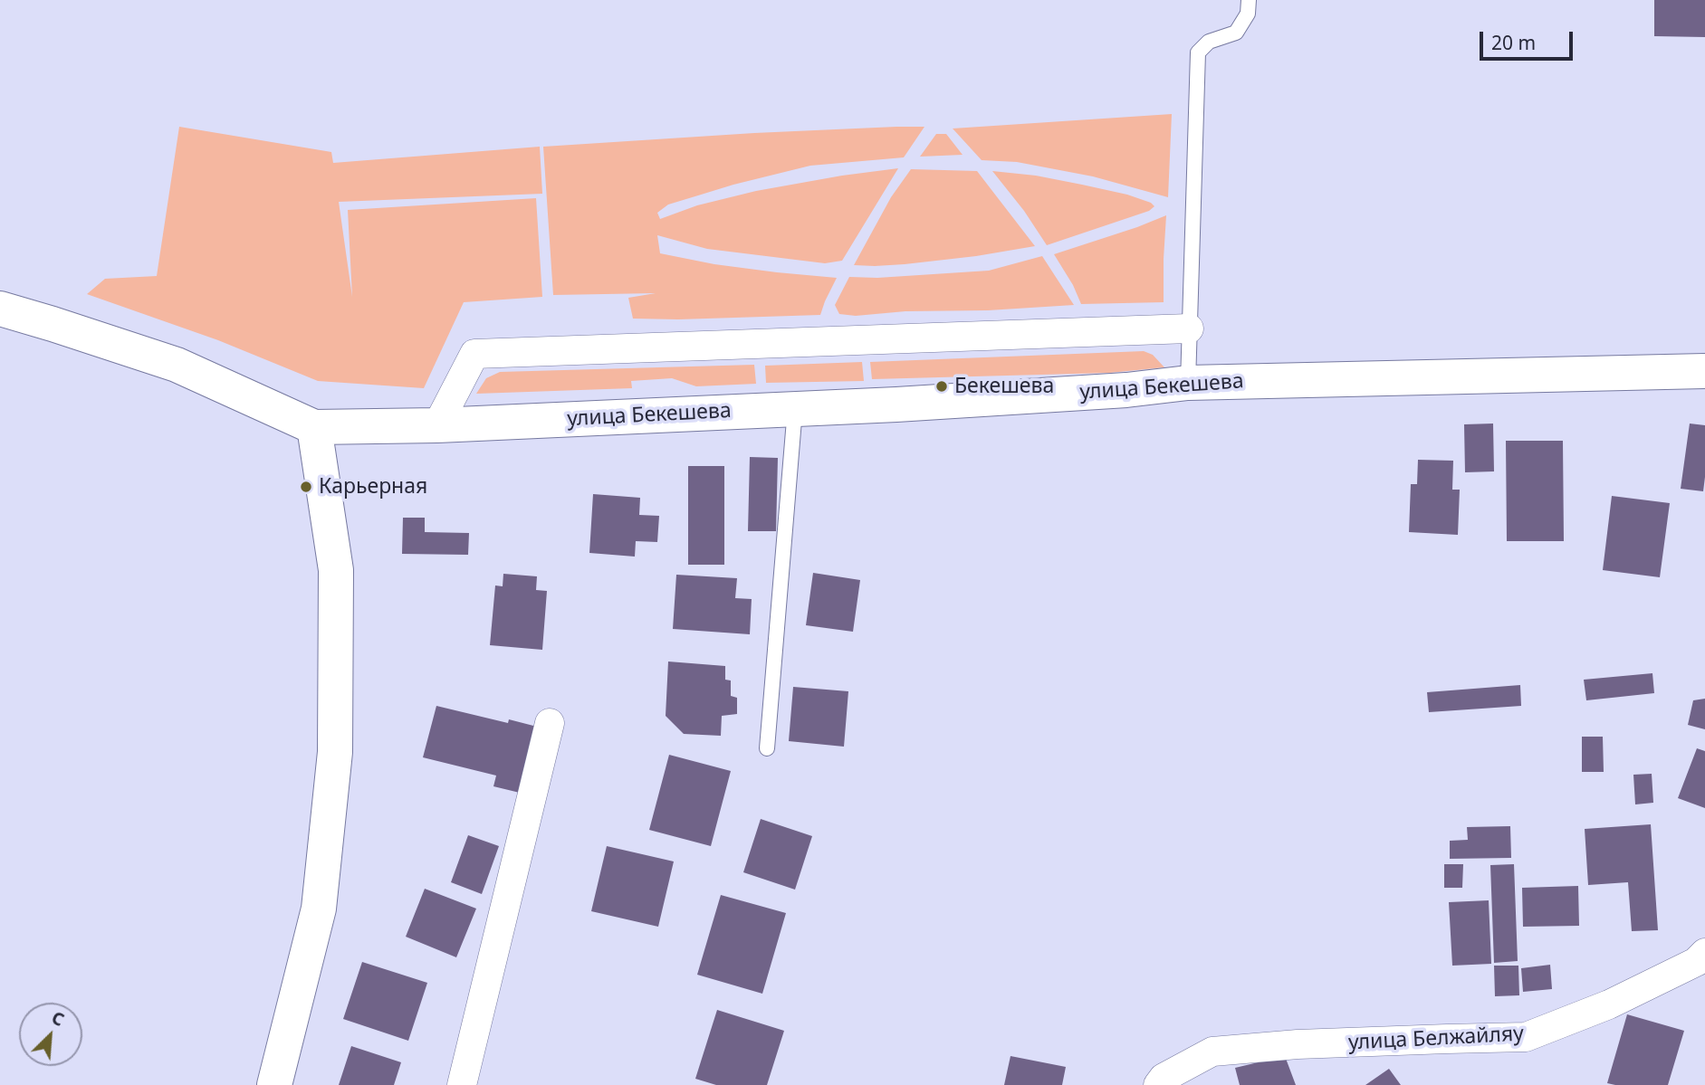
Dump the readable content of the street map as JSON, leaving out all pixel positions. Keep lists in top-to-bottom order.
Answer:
{
  "streets": {
    "main road": ["улица Бекешева"],
    "street": ["улица Белжайляу"]
  },
  "places": ["Бекешева", "Карьерная"],
  "scale_bar": "20 m",
  "north": "top right"
}
